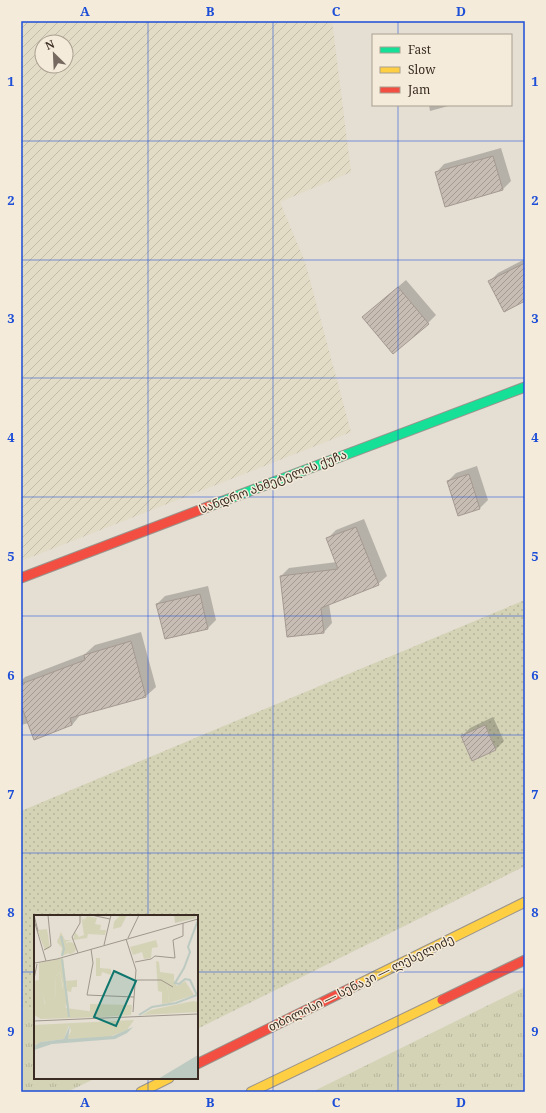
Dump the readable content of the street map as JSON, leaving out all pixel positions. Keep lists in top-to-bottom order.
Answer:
{
  "streets": {
    "main road": ["სანდრო ახმეტელის ქუჩა", "თბილისი — სენაკი — ლესელიძე"]
  },
  "legend": ["Fast", "Slow", "Jam"],
  "north": "top left",
  "grid": {
    "columns": [
      "A",
      "B",
      "C",
      "D"
    ],
    "rows": [
      "1",
      "2",
      "3",
      "4",
      "5",
      "6",
      "7",
      "8",
      "9"
    ]
  }
}
